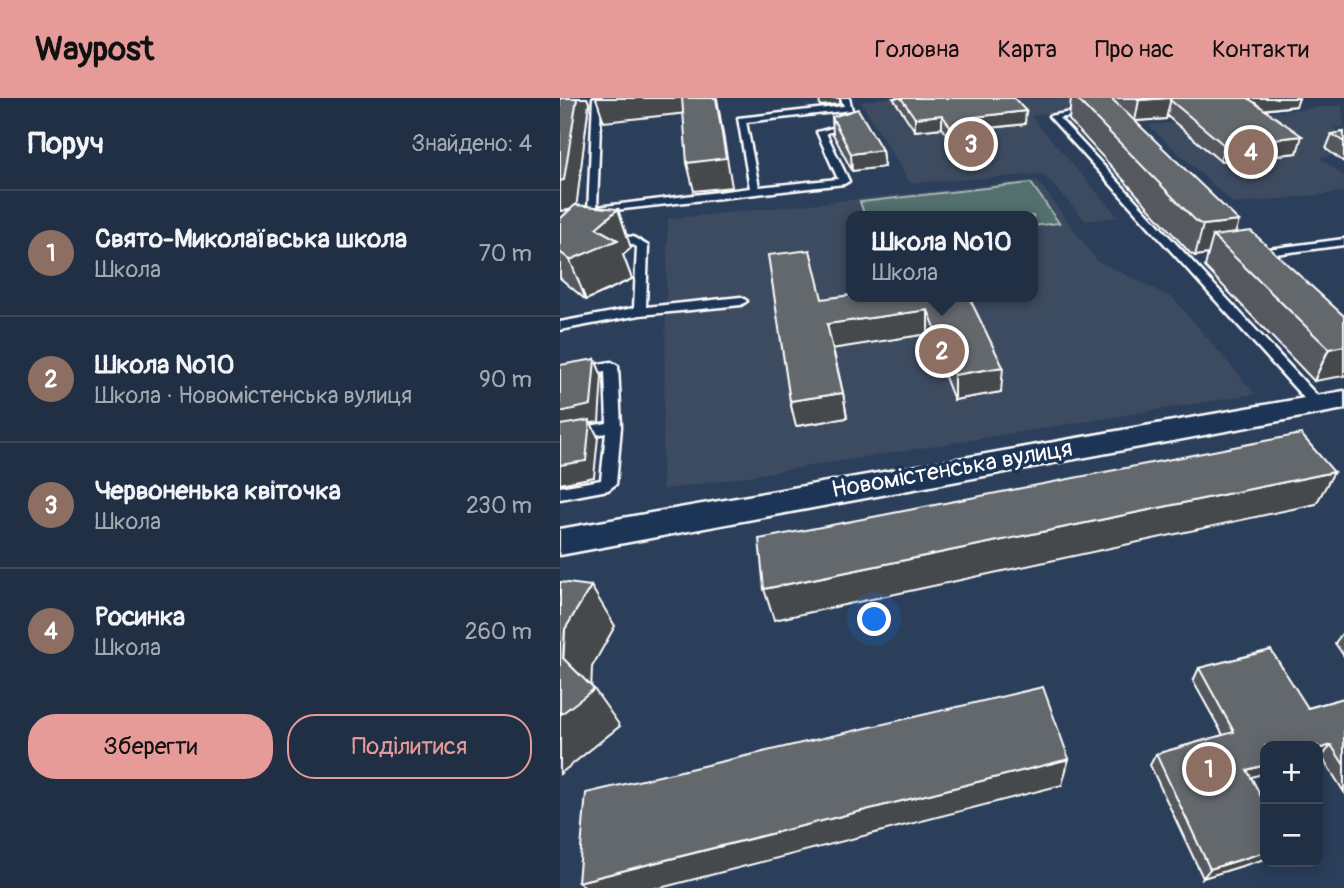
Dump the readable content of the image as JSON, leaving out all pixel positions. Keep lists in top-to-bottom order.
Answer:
{
  "streets": {
    "street": ["Новомістенська вулиця"]
  },
  "page": {
    "header": "Waypost",
    "nav": [
      "Головна",
      "Карта",
      "Про нас",
      "Контакти"
    ],
    "heading": ["Поруч", "Знайдено: 4"],
    "pins": [
      "3",
      "4",
      "2",
      "1"
    ],
    "list": [
      {
        "mark": "1",
        "name": "Свято-Миколаївська школа",
        "note": "Школа",
        "value": "70 m"
      },
      {
        "mark": "2",
        "name": "Школа №10",
        "note": "Школа · Новомістенська вулиця",
        "value": "90 m"
      },
      {
        "mark": "3",
        "name": "Червоненька квіточка",
        "note": "Школа",
        "value": "230 m"
      },
      {
        "mark": "4",
        "name": "Росинка",
        "note": "Школа",
        "value": "260 m"
      }
    ],
    "popup": ["Школа №10", "Школа"],
    "buttons": ["Зберегти", "Поділитися"],
    "map_buttons": ["+", "−"]
  }
}
